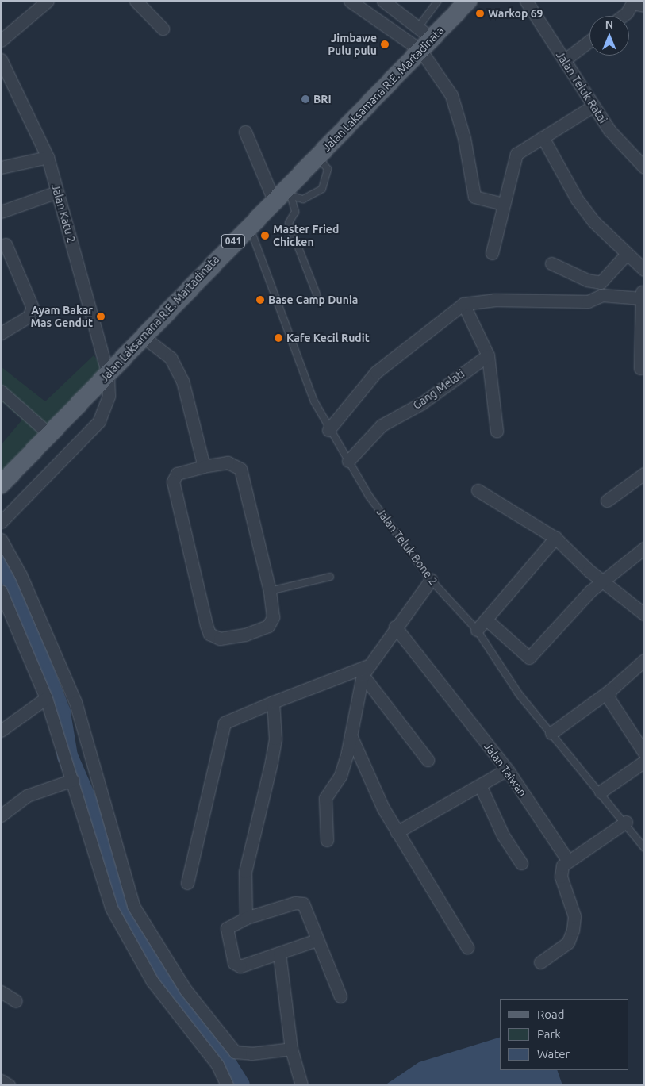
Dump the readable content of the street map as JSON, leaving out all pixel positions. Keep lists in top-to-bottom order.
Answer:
{
  "streets": {
    "main road": ["Jalan Laksamana R.E. Martadinata", "041"],
    "street": [
      "Jalan Teluk Ratai",
      "Jalan Katu 2",
      "Gang Melati",
      "Jalan Taiwan"
    ],
    "lane": ["Jalan Teluk Bone 2"]
  },
  "crossings": [
    ["Jalan Laksamana R.E. Martadinata", "Jalan Katu 2"],
    ["Jalan Laksamana R.E. Martadinata", "Jalan Teluk Bone 2"],
    ["Gang Melati", "Jalan Teluk Bone 2"]
  ],
  "places": [
    "Warkop 69",
    "Jimbawe Pulu pulu",
    "BRI",
    "Master Fried Chicken",
    "Base Camp Dunia",
    "Ayam Bakar Mas Gendut",
    "Kafe Kecil Rudit"
  ],
  "legend": ["Road", "Park", "Water"],
  "north": "top"
}
